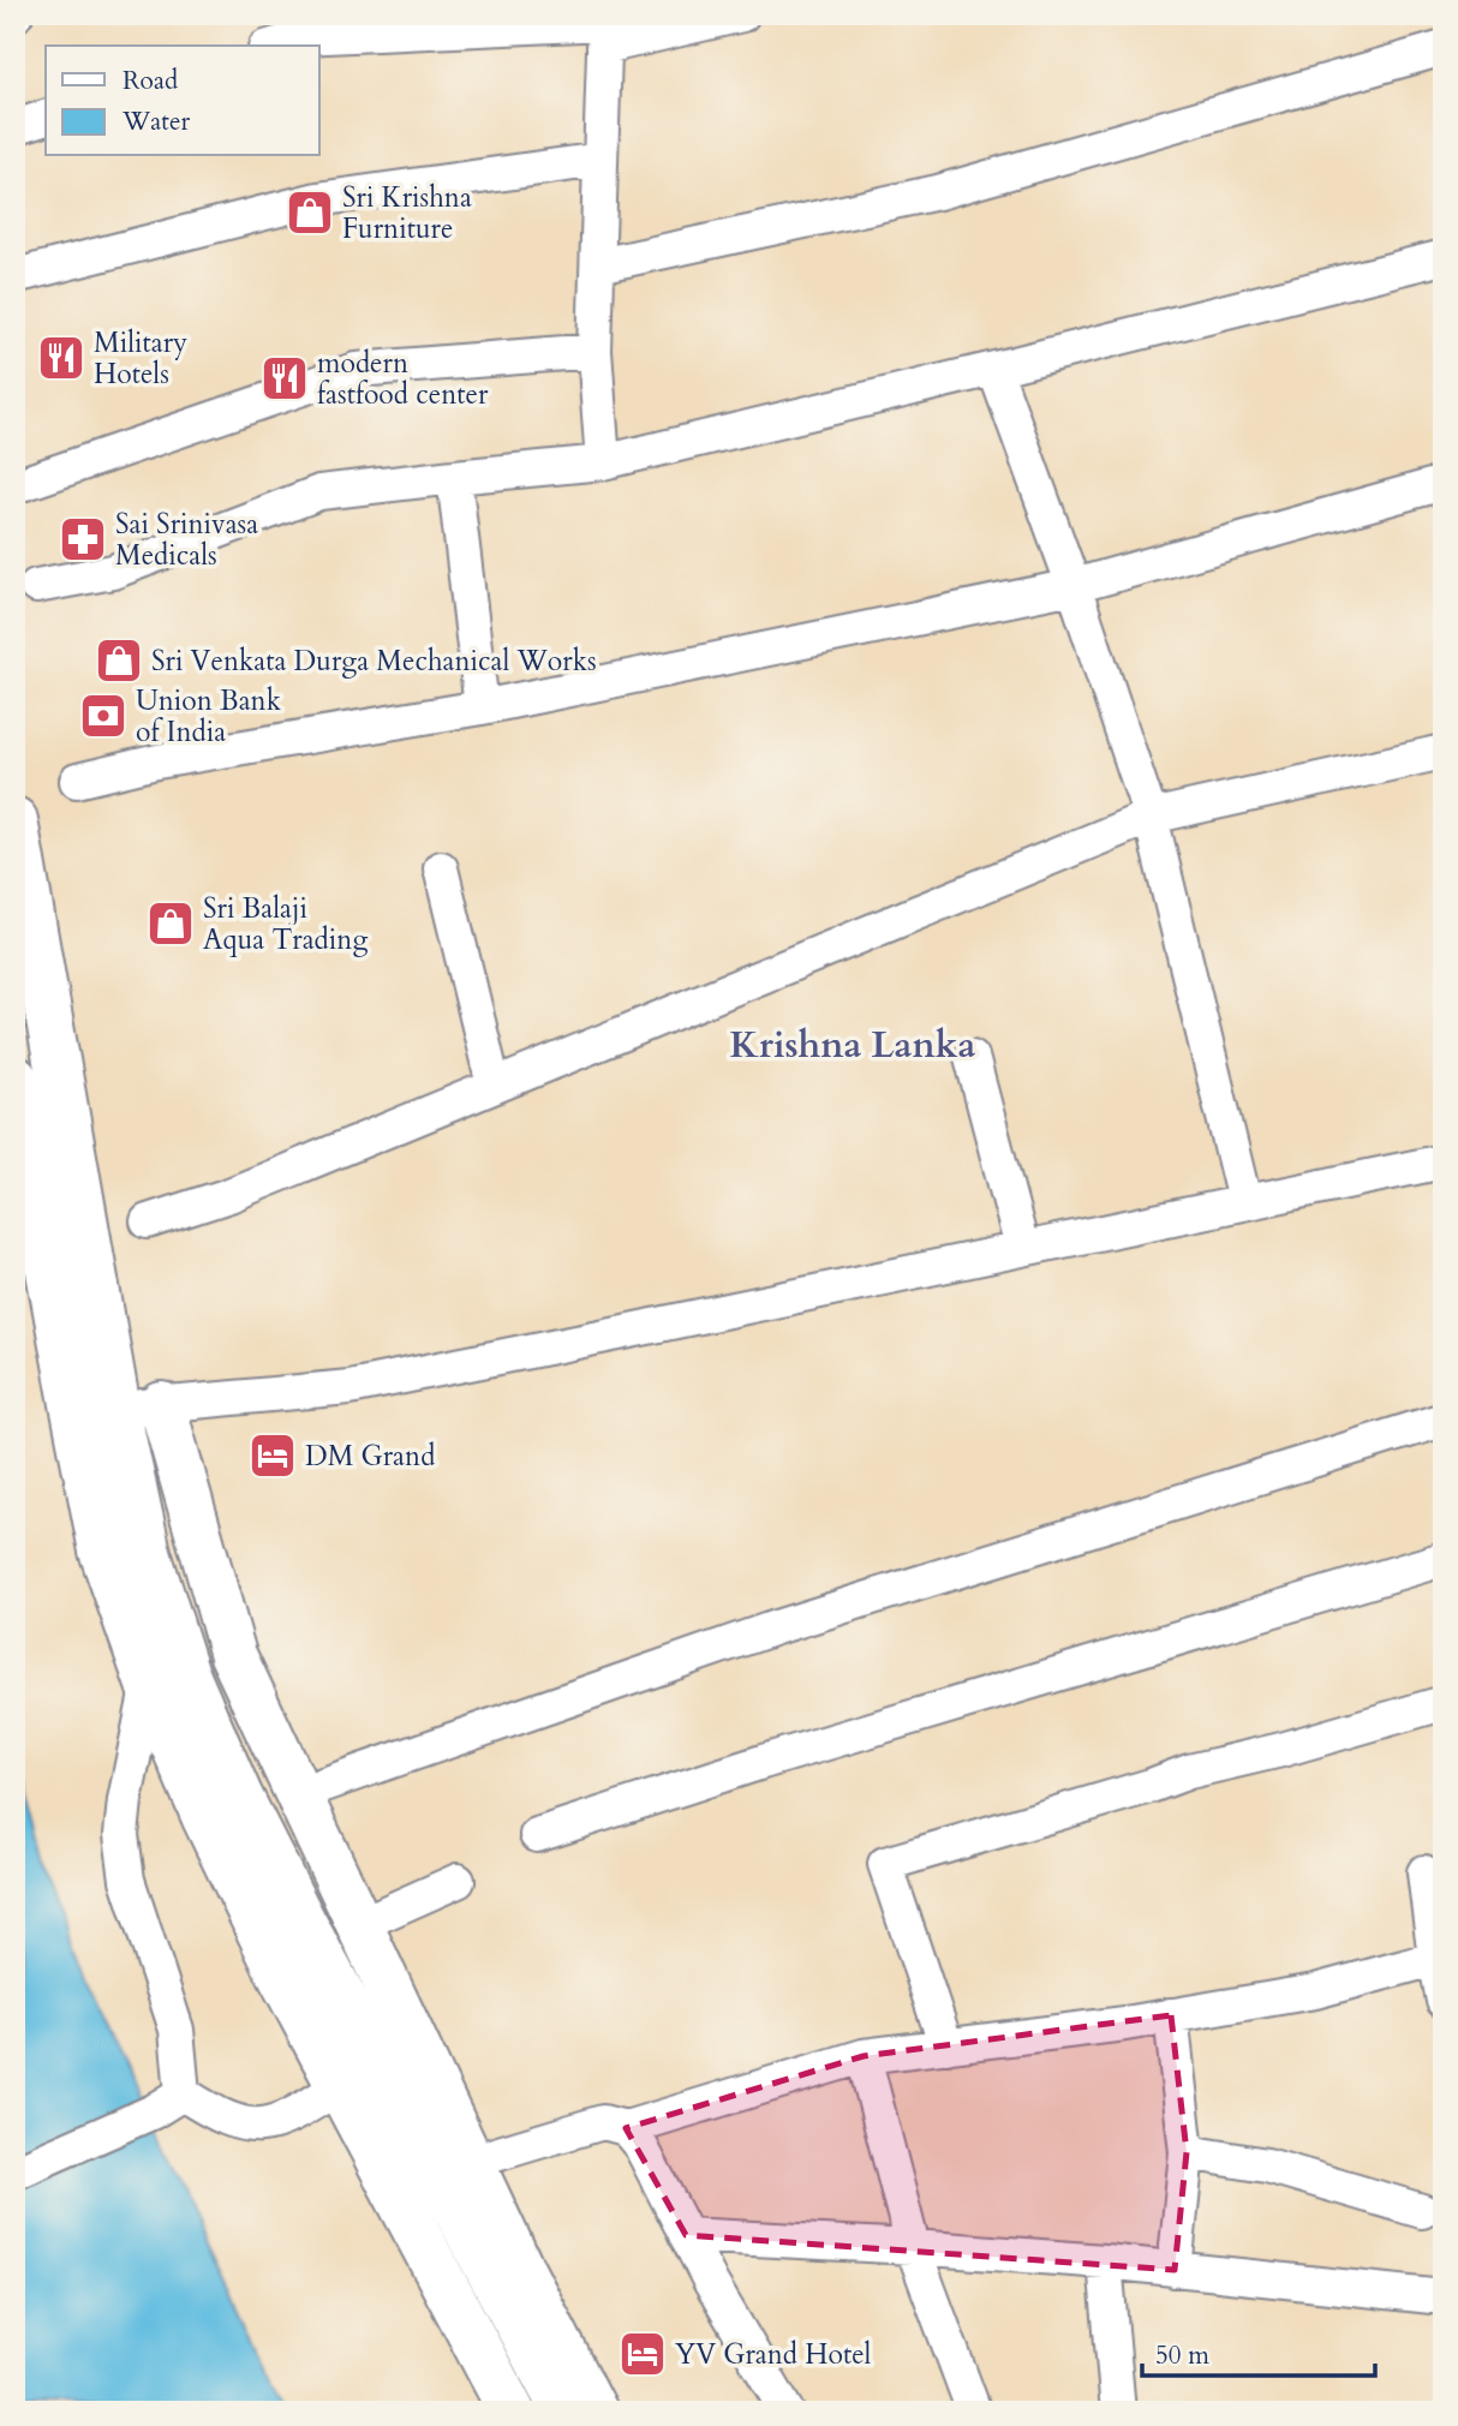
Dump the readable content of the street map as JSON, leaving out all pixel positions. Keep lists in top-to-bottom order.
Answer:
{
  "districts": ["Krishna Lanka"],
  "places": {
    "shop": ["Sri Krishna Furniture", "Sri Venkata Durga Mechanical Works", "Sri Balaji Aqua Trading"],
    "restaurant": ["Military Hotels", "modern fastfood center"],
    "pharmacy": ["Sai Srinivasa Medicals"],
    "bank": ["Union Bank of India"],
    "hotel": ["DM Grand", "YV Grand Hotel"]
  },
  "legend": ["Road", "Water"],
  "scale_bar": "50 m"
}
